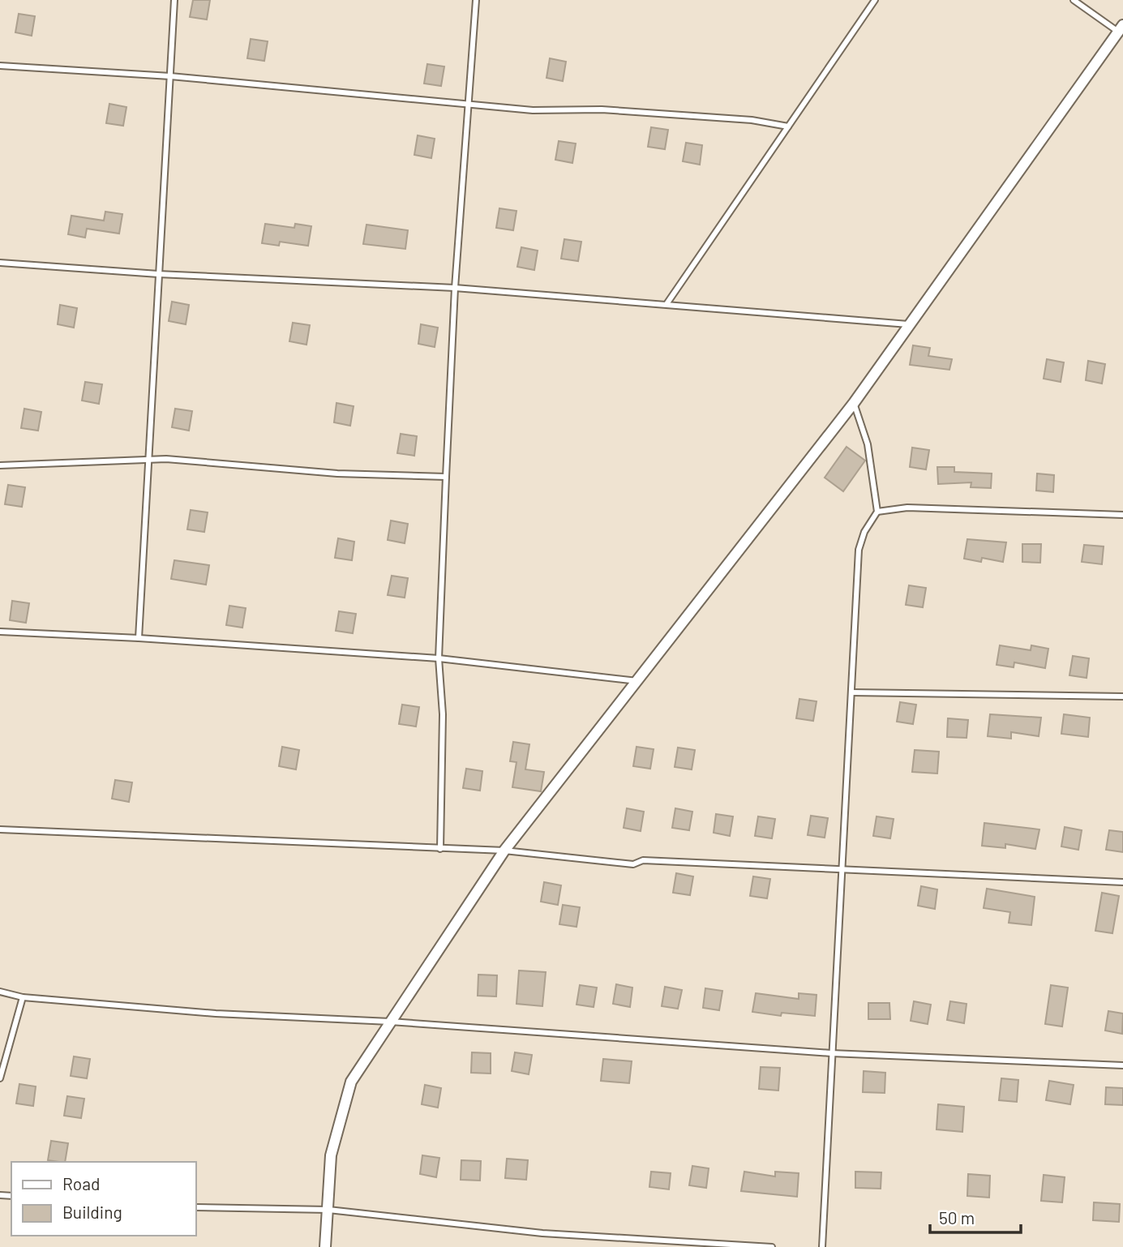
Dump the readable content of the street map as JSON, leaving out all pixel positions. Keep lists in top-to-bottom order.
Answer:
{
  "legend": ["Road", "Building"],
  "scale_bar": "50 m"
}
